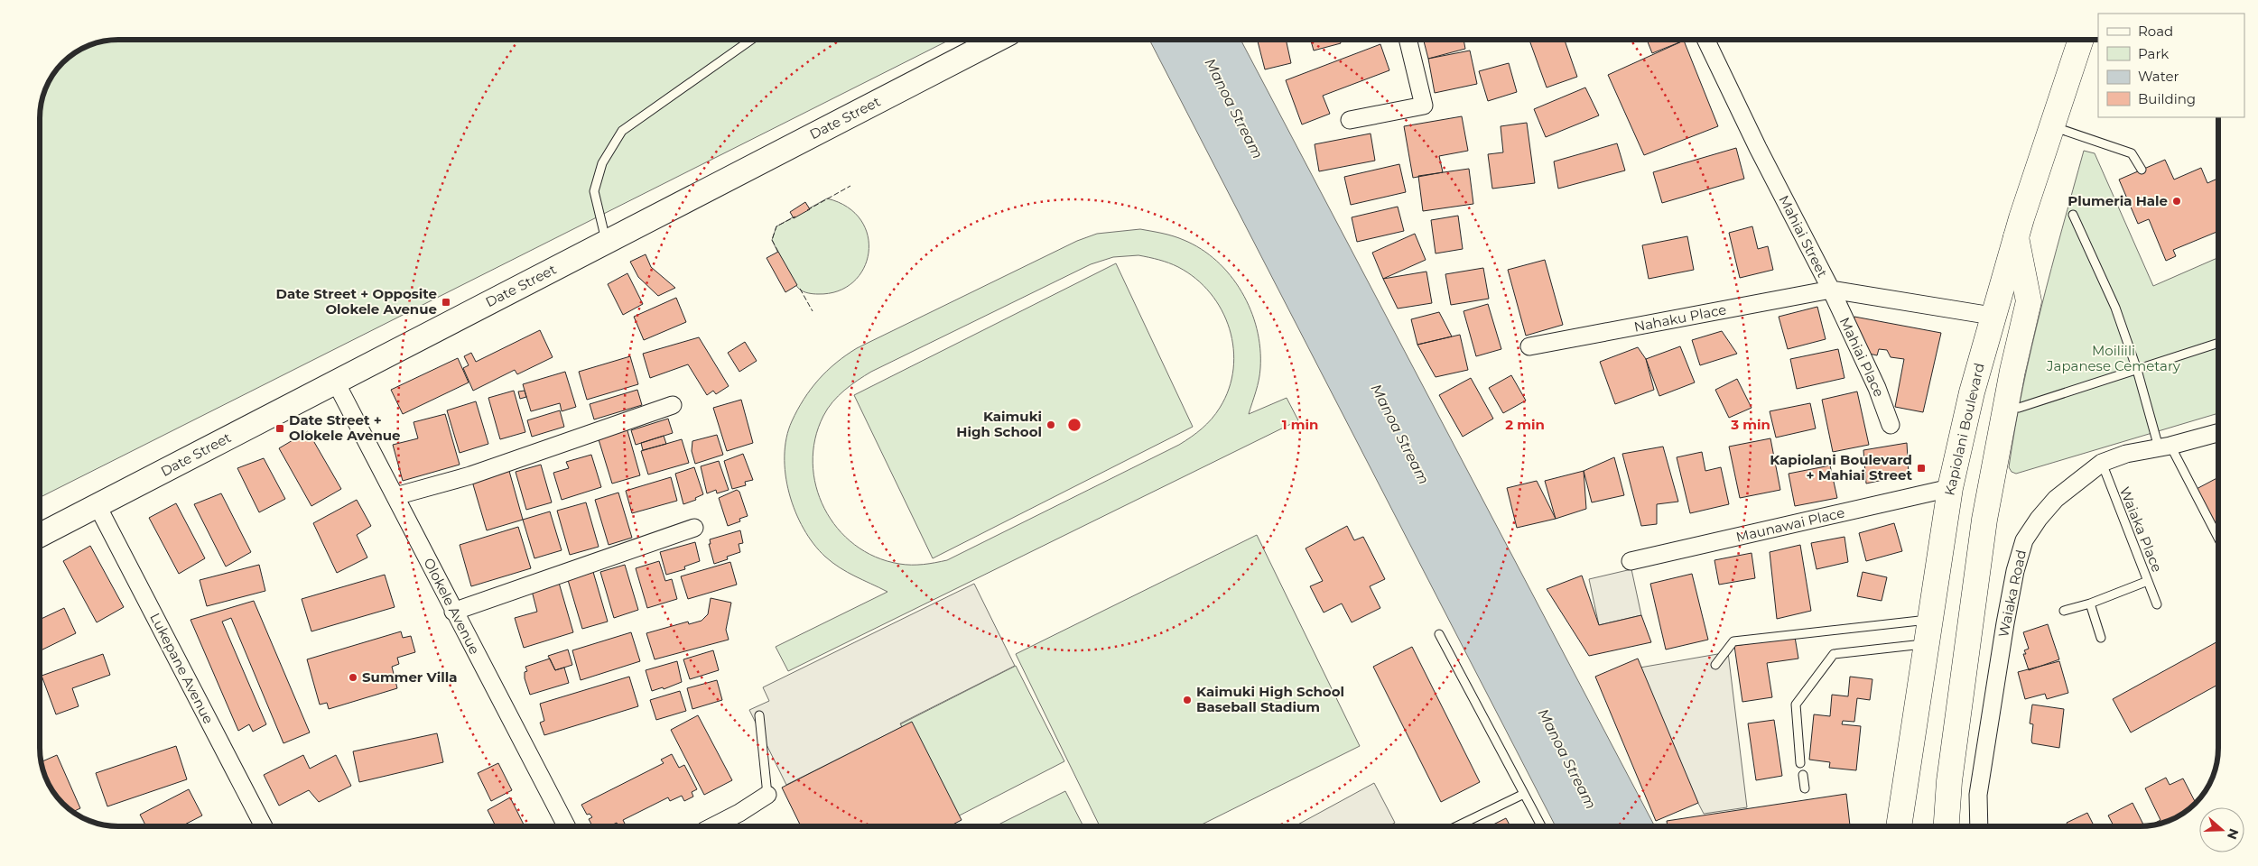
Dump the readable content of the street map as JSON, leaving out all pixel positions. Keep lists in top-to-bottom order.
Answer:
{
  "streets": {
    "main road": ["Kapiolani Boulevard"],
    "street": [
      "Date Street",
      "Mahiai Street",
      "Nahaku Place",
      "Mahiai Place",
      "Maunawai Place",
      "Waiaka Road",
      "Olokele Avenue",
      "Lukepane Avenue"
    ],
    "lane": ["Waiaka Place"]
  },
  "crossings": [
    ["Date Street", "Olokele Avenue"],
    ["Date Street", "Lukepane Avenue"],
    ["Mahiai Street", "Nahaku Place"],
    ["Mahiai Street", "Mahiai Place"],
    ["Mahiai Street", "Kapiolani Boulevard"],
    ["Nahaku Place", "Mahiai Place"],
    ["Kapiolani Boulevard", "Maunawai Place"],
    ["Waiaka Place", "Waiaka Road"]
  ],
  "water": ["Manoa Stream"],
  "parks": ["Moiliili Japanese Cemetary"],
  "places": {
    "other": [
      "Plumeria Hale",
      "Kaimuki High School",
      "Summer Villa",
      "Kaimuki High School Baseball Stadium"
    ],
    "transit": ["Date Street + Opposite Olokele Avenue", "Date Street + Olokele Avenue", "Kapiolani Boulevard + Mahiai Street"]
  },
  "legend": [
    "Road",
    "Park",
    "Water",
    "Building"
  ],
  "north": "right",
  "rings": ["1 min", "2 min", "3 min"]
}
